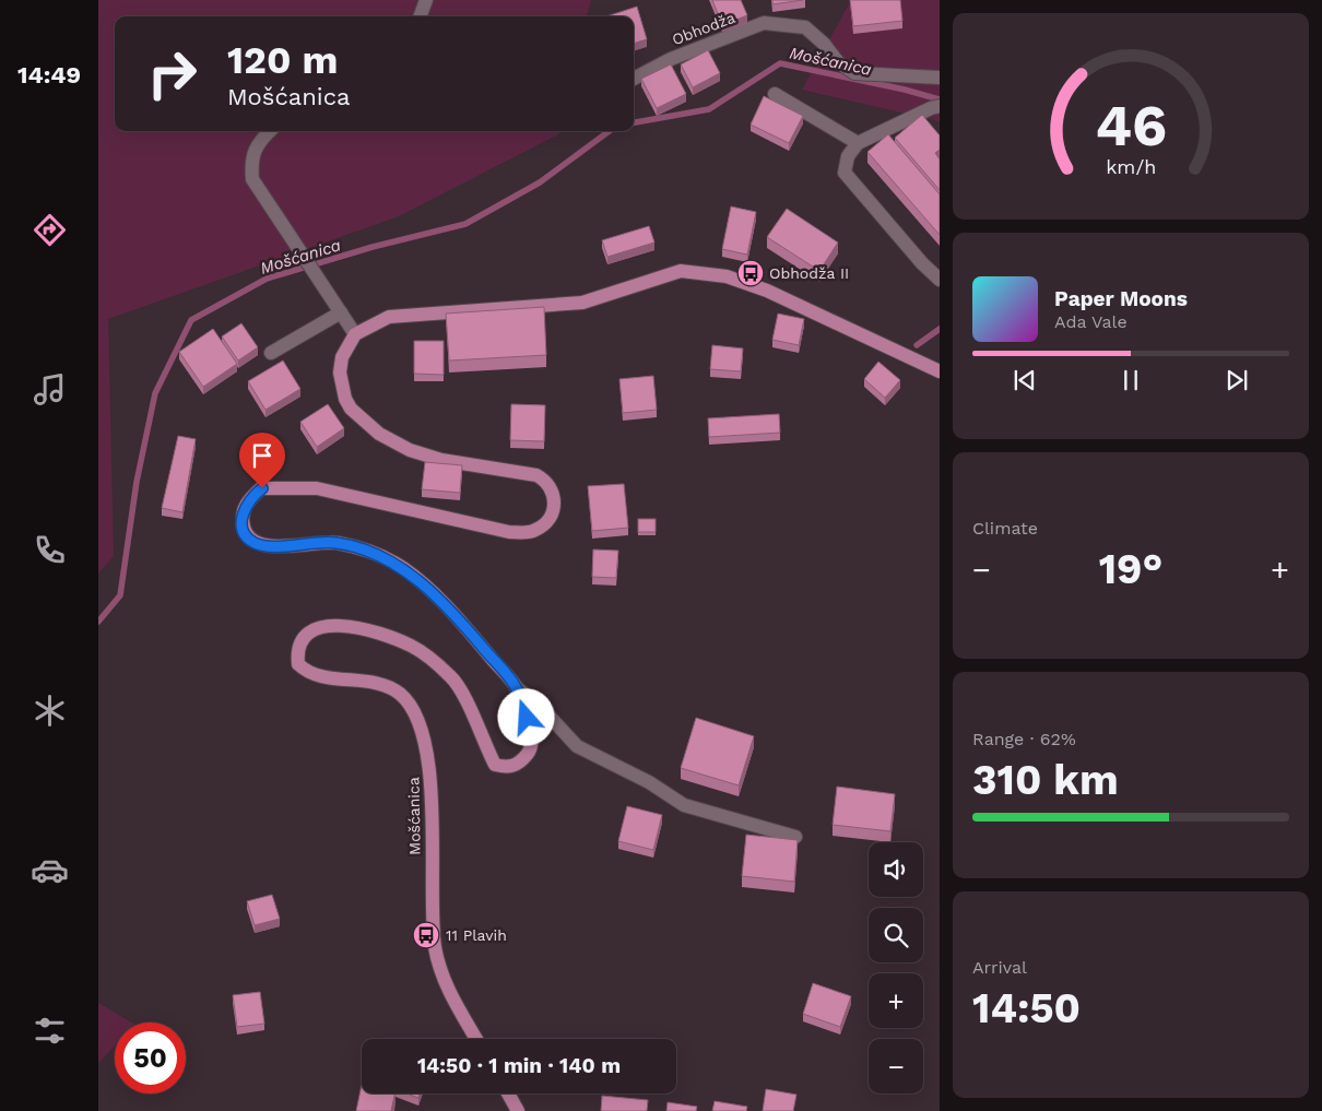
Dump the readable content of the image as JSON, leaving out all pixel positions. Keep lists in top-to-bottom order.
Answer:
{
  "streets": {
    "main road": ["Mošćanica"],
    "street": ["Obhodža"]
  },
  "water": ["Mošćanica"],
  "places": {
    "bus stop": ["Obhodža II", "11 Plavih"]
  },
  "page": {
    "tabs": "14:49",
    "turn": ["120 m", "Mošćanica"],
    "song": ["Paper Moons", "Ada Vale"],
    "tile": [
      "Climate",
      ["Range · 62%", "310 km"],
      ["Arrival", "14:50"]
    ],
    "heat": ["−", "19°", "+"],
    "map_buttons": ["+", "−"],
    "limit": "50",
    "trip": "14:50 · 1 min · 140 m",
    "gauge": ["46", "km/h"]
  }
}
